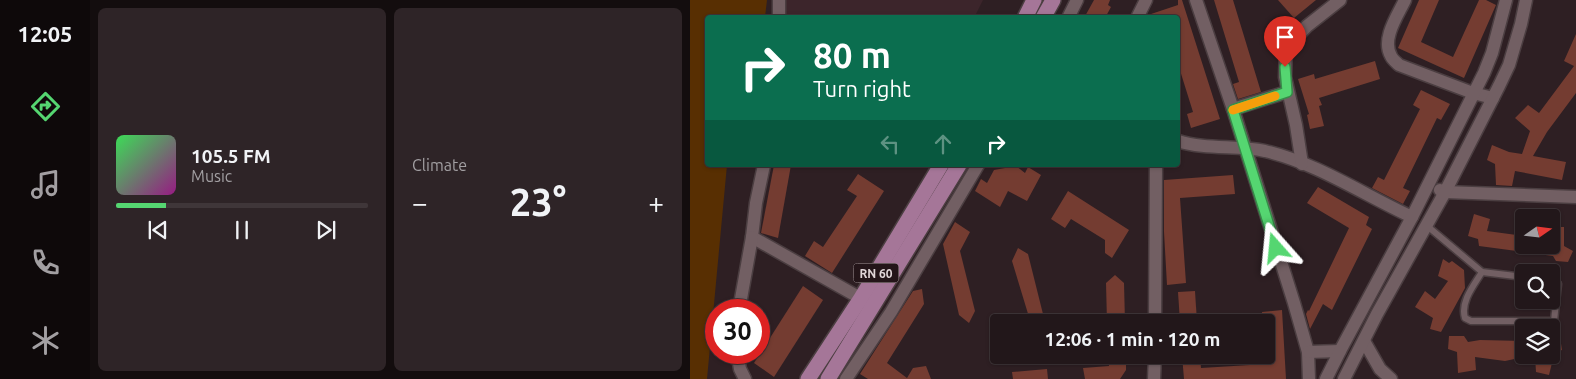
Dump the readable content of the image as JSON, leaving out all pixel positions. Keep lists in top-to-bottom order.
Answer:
{
  "streets": {
    "main road": ["RN 60"]
  },
  "north": "right",
  "page": {
    "tabs": "12:05",
    "tile": "Climate",
    "turn": ["80 m", "Turn right"],
    "song": ["105.5 FM", "Music"],
    "heat": ["−", "23°", "+"],
    "limit": "30",
    "trip": "12:06 · 1 min · 120 m"
  }
}
